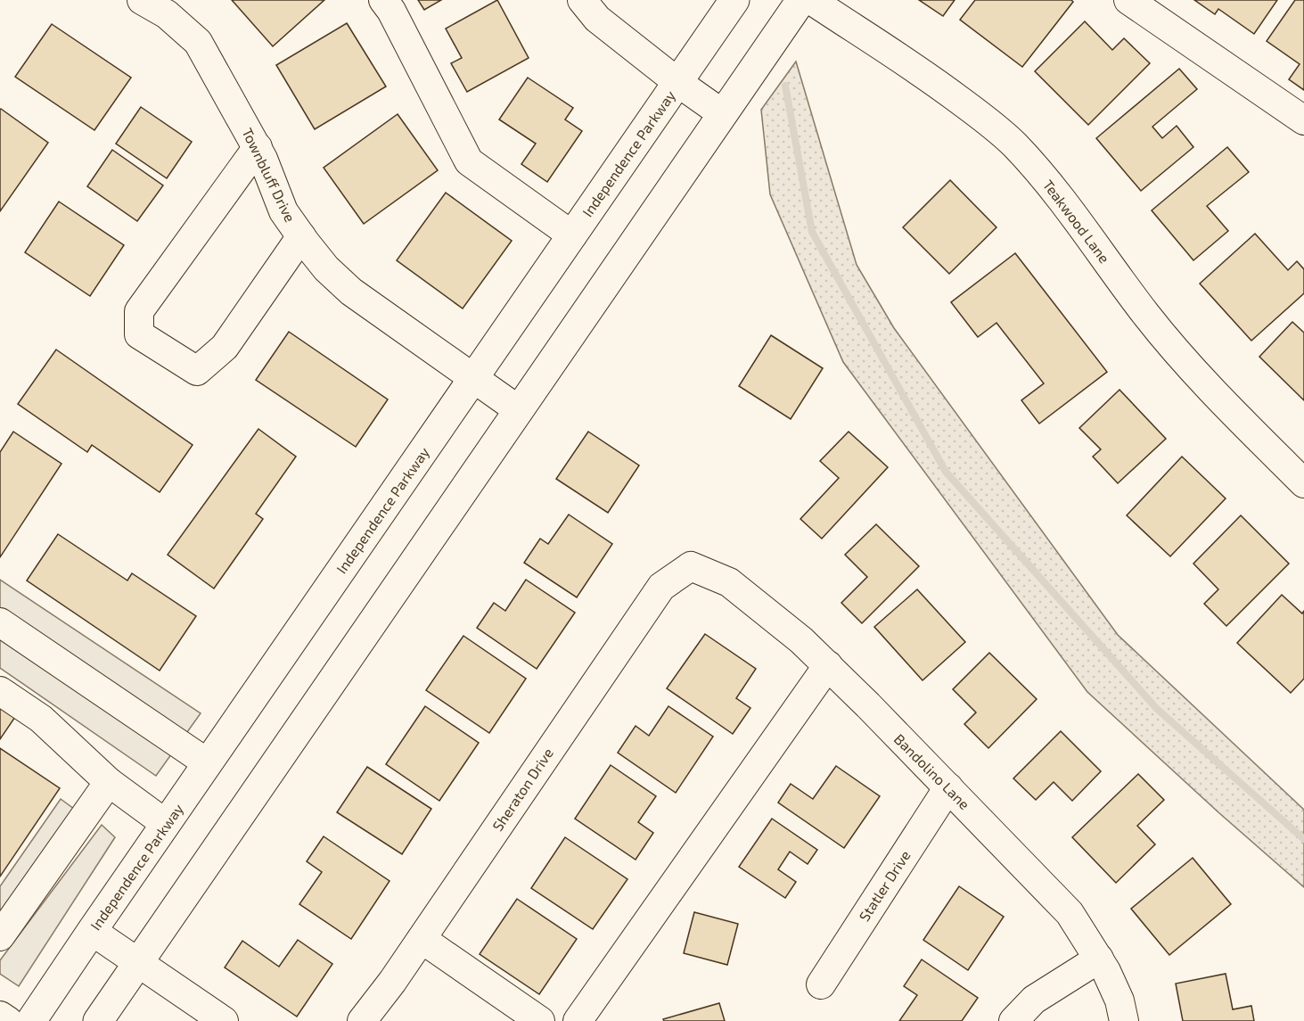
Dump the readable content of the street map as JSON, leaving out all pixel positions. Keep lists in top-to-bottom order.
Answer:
{
  "streets": {
    "main road": ["Independence Parkway"],
    "street": [
      "Townbluff Drive",
      "Teakwood Lane",
      "Bandolino Lane",
      "Sheraton Drive",
      "Statler Drive"
    ]
  },
  "crossings": [
    ["Independence Parkway", "Townbluff Drive"],
    ["Bandolino Lane", "Sheraton Drive"],
    ["Bandolino Lane", "Statler Drive"]
  ]
}
